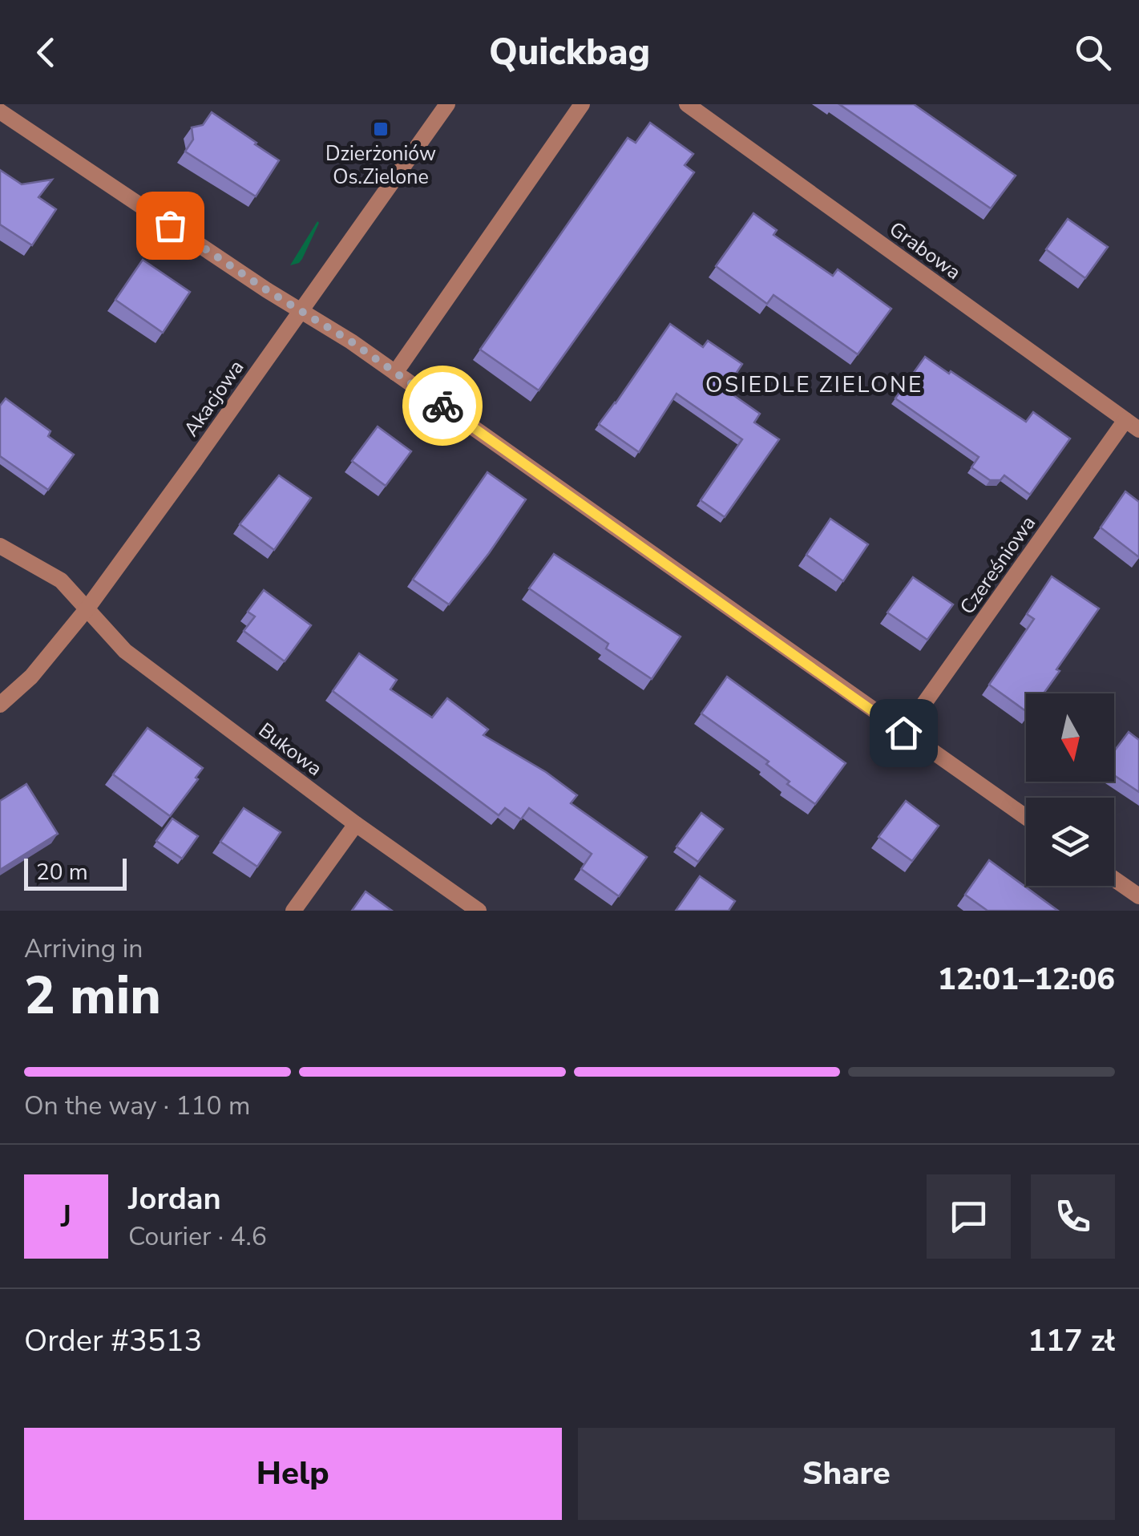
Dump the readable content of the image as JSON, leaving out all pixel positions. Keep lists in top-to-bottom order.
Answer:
{
  "streets": {
    "street": [
      "Grabowa",
      "Akacjowa",
      "Czereśniowa",
      "Bukowa"
    ]
  },
  "crossings": [
    ["Grabowa", "Czereśniowa"],
    ["Akacjowa", "Bukowa"]
  ],
  "districts": ["OSIEDLE ZIELONE"],
  "places": {
    "transit": ["Dzierżoniów Os.Zielone"]
  },
  "scale_bar": "20 m",
  "north": "bottom",
  "page": {
    "header": "Quickbag",
    "scale": "20 m",
    "heading": ["2 min", "Arriving in", "12:01–12:06"],
    "panel": [
      "Jordan",
      "Courier · 4.6",
      "Order #3513",
      "117 zł"
    ],
    "bar": "On the way · 110 m",
    "round": "J",
    "buttons": ["Help", "Share"]
  }
}
